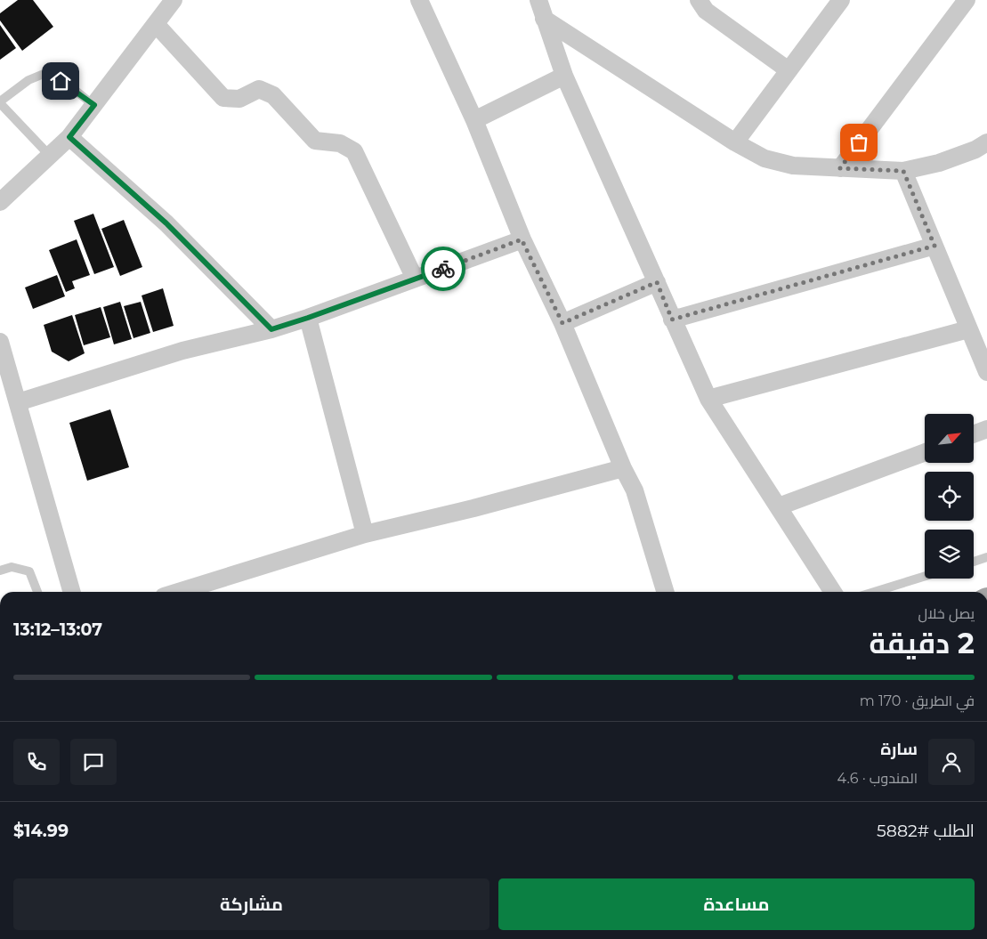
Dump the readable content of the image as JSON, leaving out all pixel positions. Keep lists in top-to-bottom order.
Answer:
{
  "north": "top right",
  "page": {
    "heading": ["2 دقيقة", "يصل خلال", "13:07–13:12"],
    "panel": [
      "سارة",
      "المندوب · 4.6",
      "الطلب #5882",
      "$14.99"
    ],
    "bar": "في الطريق · 170 m",
    "buttons": ["مساعدة", "مشاركة"]
  }
}
